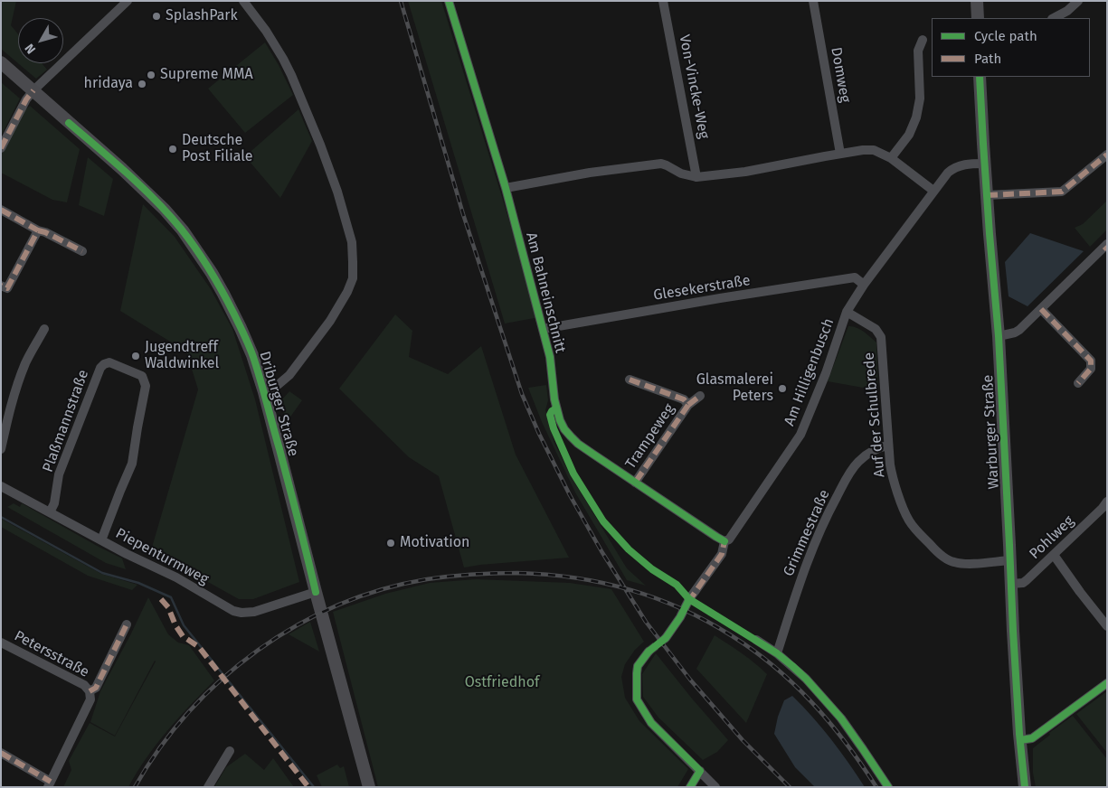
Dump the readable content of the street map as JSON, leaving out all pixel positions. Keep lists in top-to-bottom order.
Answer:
{
  "streets": {
    "main road": ["Driburger Straße", "Warburger Straße"],
    "street": [
      "Domweg",
      "Von-Vincke-Weg",
      "Glesekerstraße",
      "Am Bahneinschnitt",
      "Am Hilligenbusch",
      "Auf der Schulbrede",
      "Plaßmannstraße",
      "Trampeweg",
      "Grimmestraße",
      "Pohlweg",
      "Piepenturmweg",
      "Petersstraße"
    ]
  },
  "crossings": [
    ["Glesekerstraße", "Am Bahneinschnitt"],
    ["Glesekerstraße", "Am Hilligenbusch"],
    ["Am Bahneinschnitt", "Am Hilligenbusch"],
    ["Am Bahneinschnitt", "Trampeweg"],
    ["Am Hilligenbusch", "Auf der Schulbrede"],
    ["Am Hilligenbusch", "Warburger Straße"],
    ["Driburger Straße", "Piepenturmweg"],
    ["Auf der Schulbrede", "Warburger Straße"],
    ["Auf der Schulbrede", "Grimmestraße"],
    ["Plaßmannstraße", "Piepenturmweg"],
    ["Warburger Straße", "Pohlweg"]
  ],
  "parks": ["Ostfriedhof"],
  "places": [
    "SplashPark",
    "Supreme MMA",
    "hridaya",
    "Deutsche Post Filiale",
    "Jugendtreff Waldwinkel",
    "Glasmalerei Peters",
    "Motivation"
  ],
  "legend": ["Cycle path", "Path"],
  "north": "bottom left"
}
